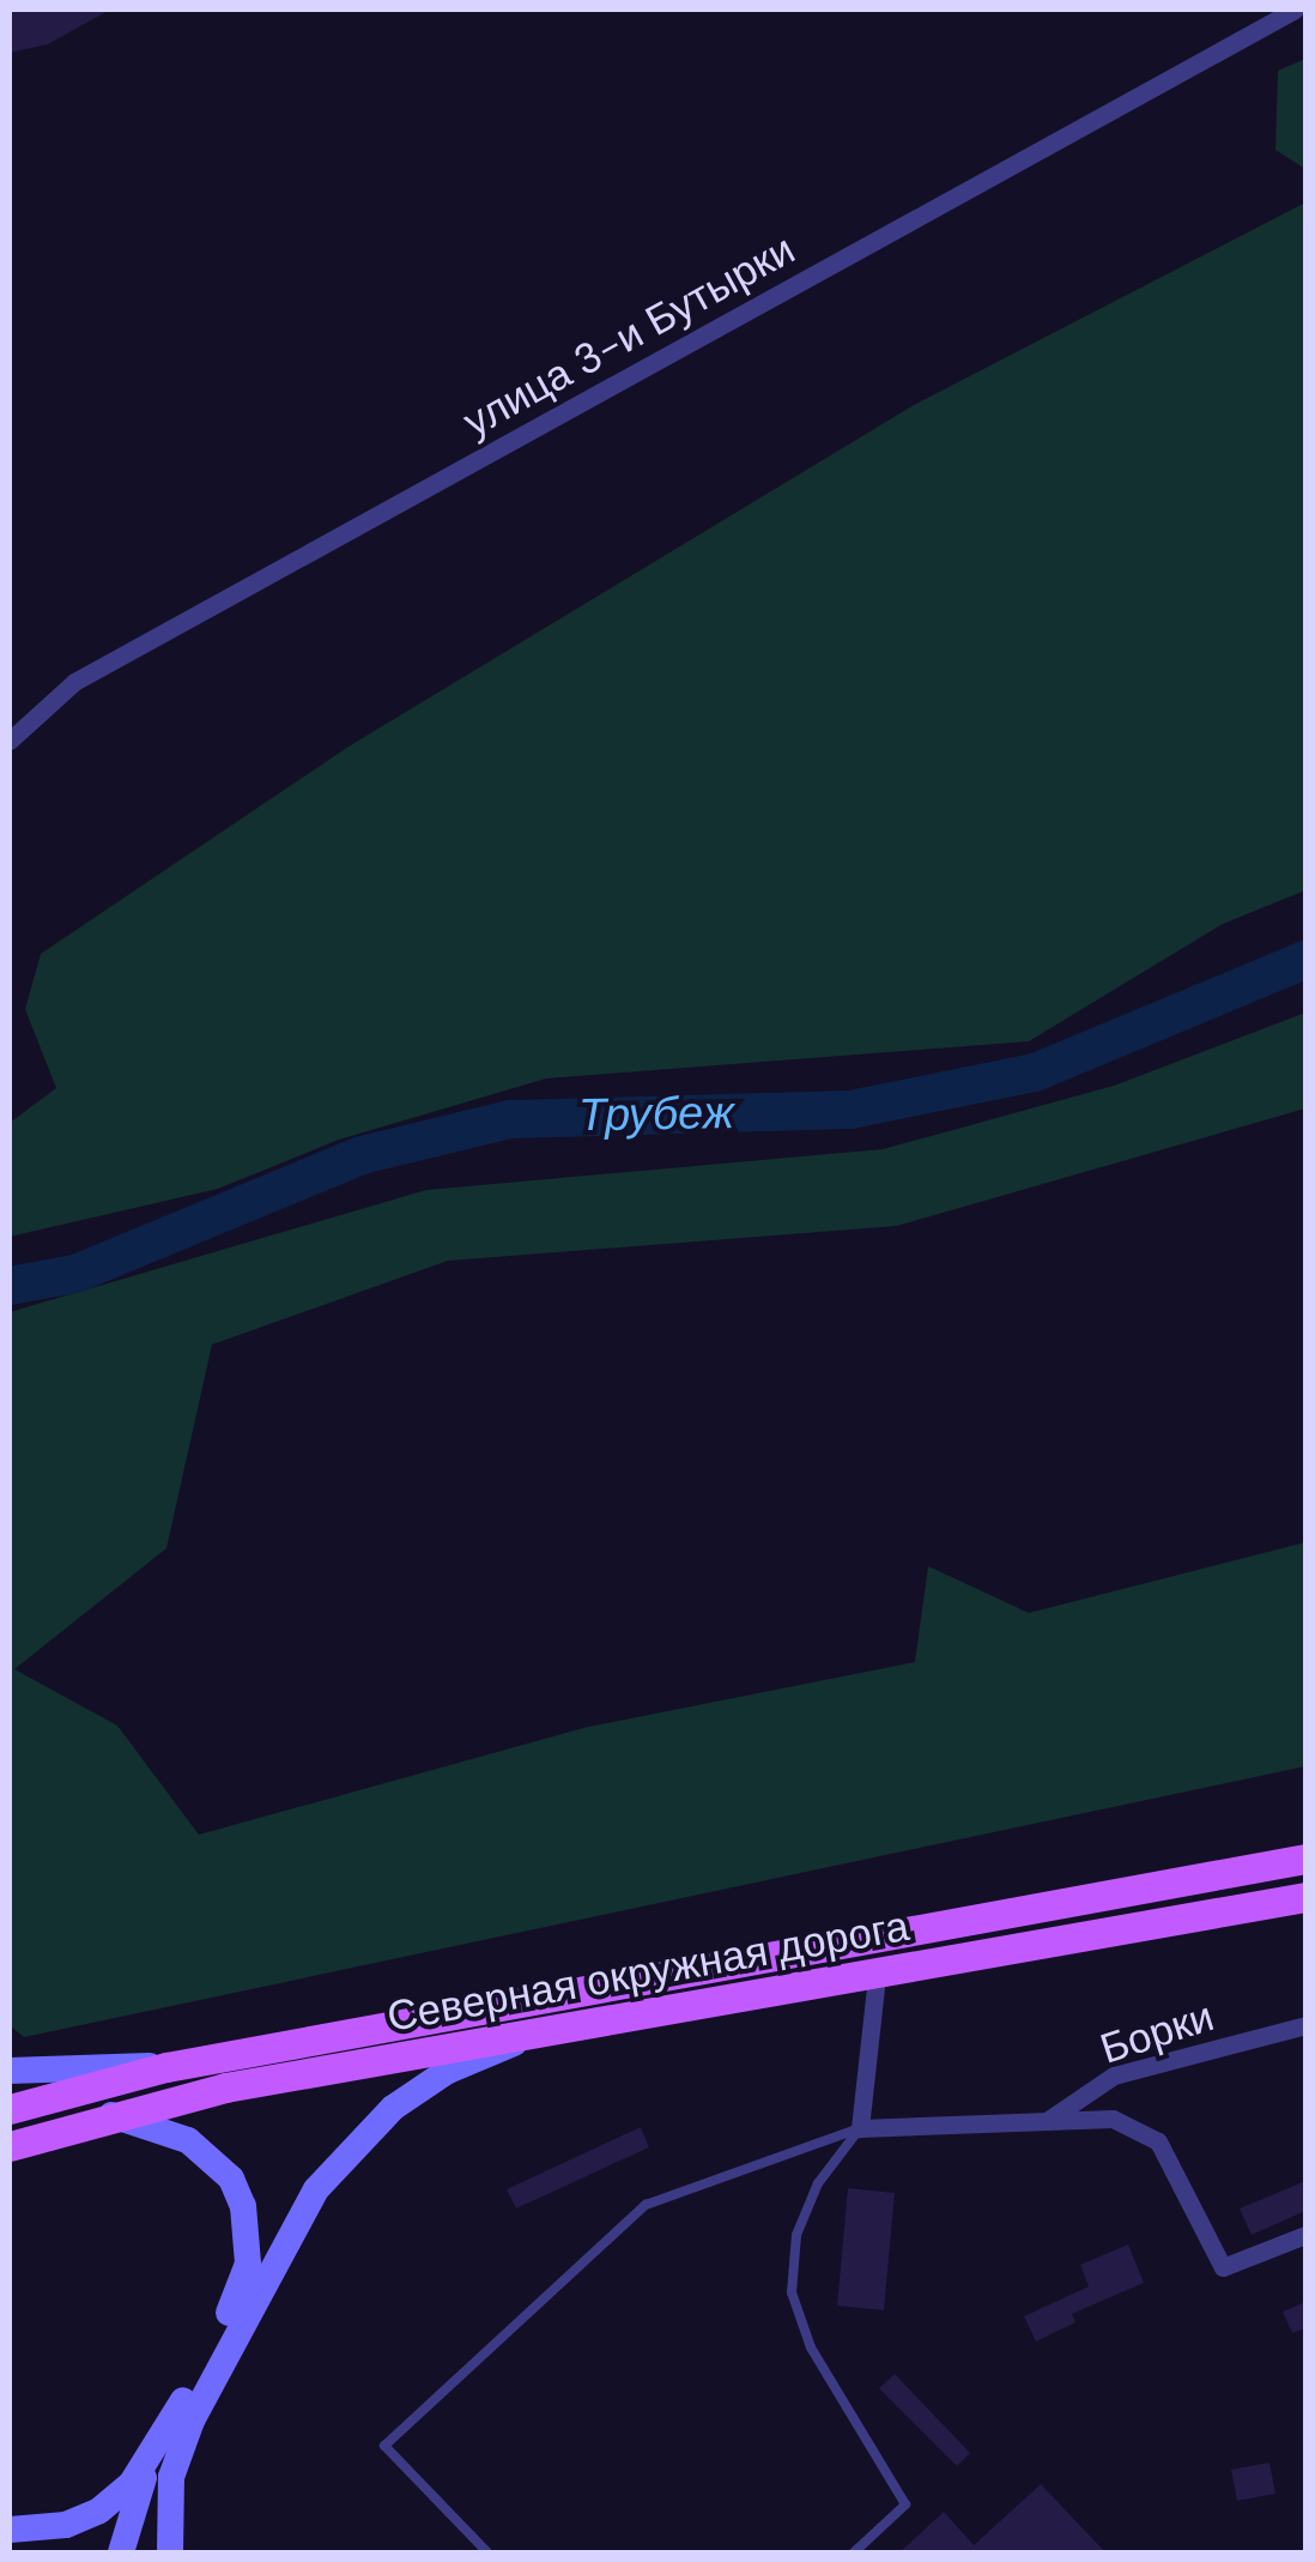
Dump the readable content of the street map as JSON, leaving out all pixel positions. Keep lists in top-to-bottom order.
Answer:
{
  "streets": {
    "main road": ["Северная окружная дорога"],
    "street": ["улица 3-и Бутырки", "Борки"]
  },
  "water": ["Трубеж"]
}
